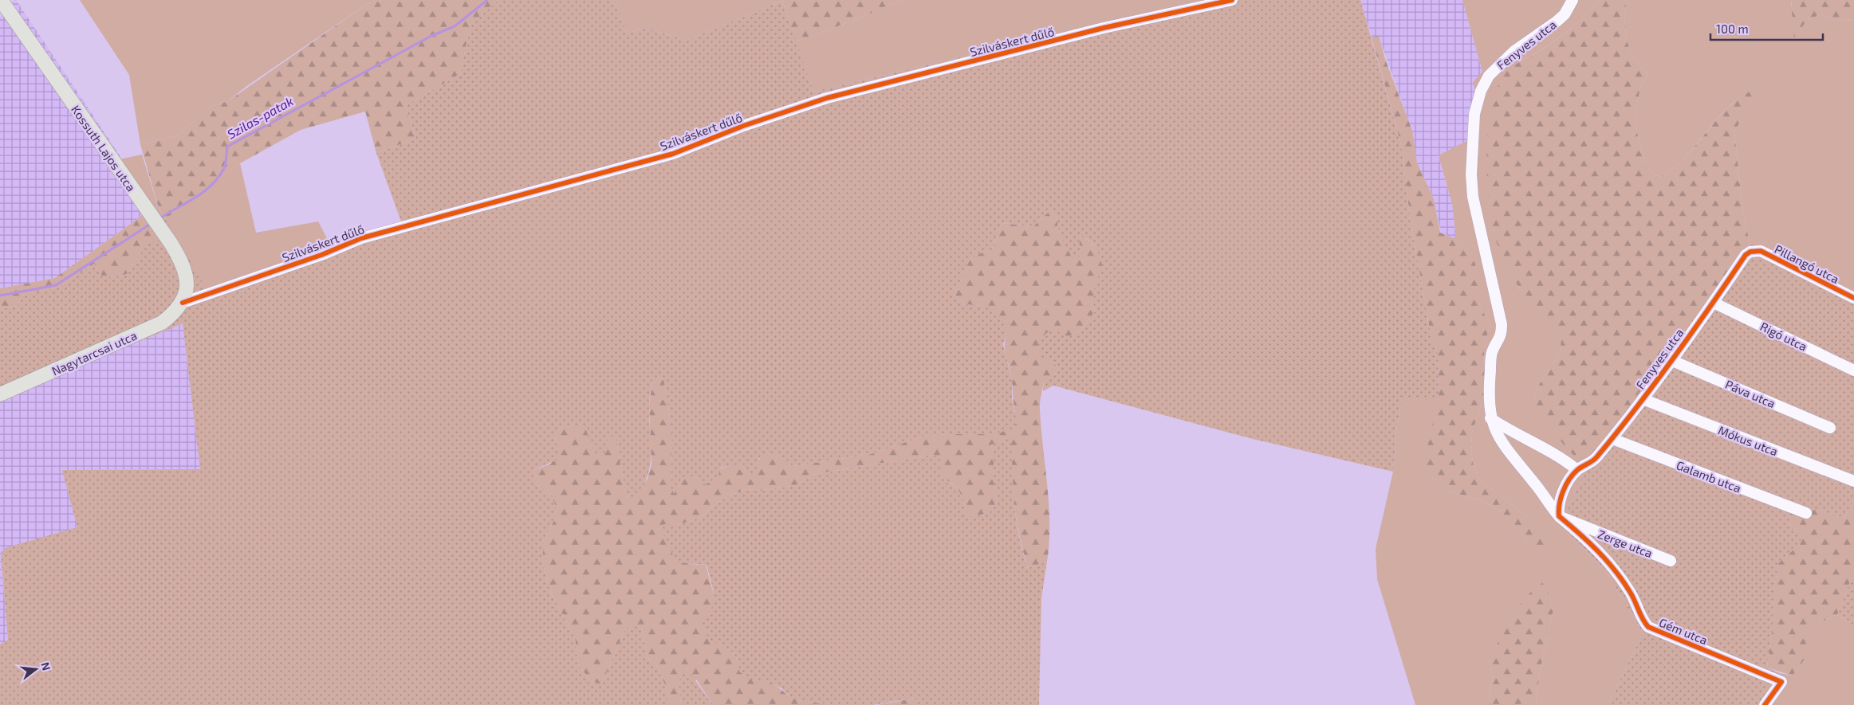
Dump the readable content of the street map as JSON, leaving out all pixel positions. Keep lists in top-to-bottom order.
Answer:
{
  "streets": {
    "main road": ["Kossuth Lajos utca", "Nagytarcsai utca"],
    "street": [
      "Szilváskert dűlő",
      "Fenyves utca",
      "Pillangó utca",
      "Rigó utca",
      "Páva utca",
      "Mókus utca",
      "Galamb utca",
      "Zerge utca",
      "Gém utca"
    ]
  },
  "crossings": [
    ["Szilváskert dűlő", "Kossuth Lajos utca"],
    ["Szilváskert dűlő", "Nagytarcsai utca"],
    ["Fenyves utca", "Pillangó utca"],
    ["Fenyves utca", "Rigó utca"],
    ["Fenyves utca", "Páva utca"],
    ["Fenyves utca", "Mókus utca"],
    ["Fenyves utca", "Galamb utca"],
    ["Fenyves utca", "Zerge utca"],
    ["Fenyves utca", "Gém utca"],
    ["Kossuth Lajos utca", "Nagytarcsai utca"],
    ["Zerge utca", "Gém utca"]
  ],
  "water": ["Szilas-patak"],
  "scale_bar": "100 m",
  "north": "right"
}
